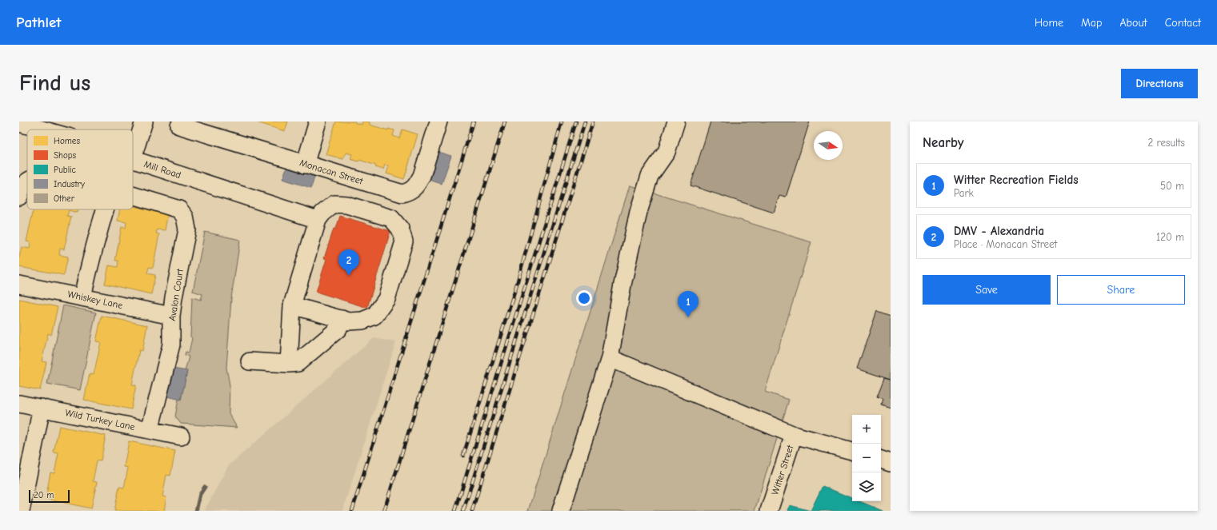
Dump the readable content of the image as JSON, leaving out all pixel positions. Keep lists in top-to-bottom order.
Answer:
{
  "streets": {
    "street": [
      "Mill Road",
      "Monacan Street",
      "Avalon Court",
      "Whiskey Lane",
      "Wild Turkey Lane",
      "Witter Street"
    ]
  },
  "crossings": [
    ["Avalon Court", "Whiskey Lane"],
    ["Avalon Court", "Wild Turkey Lane"]
  ],
  "legend": [
    "Homes",
    "Shops",
    "Public",
    "Industry",
    "Other"
  ],
  "scale_bar": "20 m",
  "north": "right",
  "page": {
    "header": "Pathlet",
    "nav": [
      "Home",
      "Map",
      "About",
      "Contact"
    ],
    "buttons": [
      "Directions",
      ["Save", "Share"]
    ],
    "title": "Find us",
    "heading": ["Nearby", "2 results"],
    "list": [
      {
        "mark": "1",
        "name": "Witter Recreation Fields",
        "note": "Park",
        "value": "50 m"
      },
      {
        "mark": "2",
        "name": "DMV - Alexandria",
        "note": "Place · Monacan Street",
        "value": "120 m"
      }
    ],
    "pins": ["2", "1"],
    "map_buttons": ["+", "−"],
    "scale": "20 m"
  }
}
